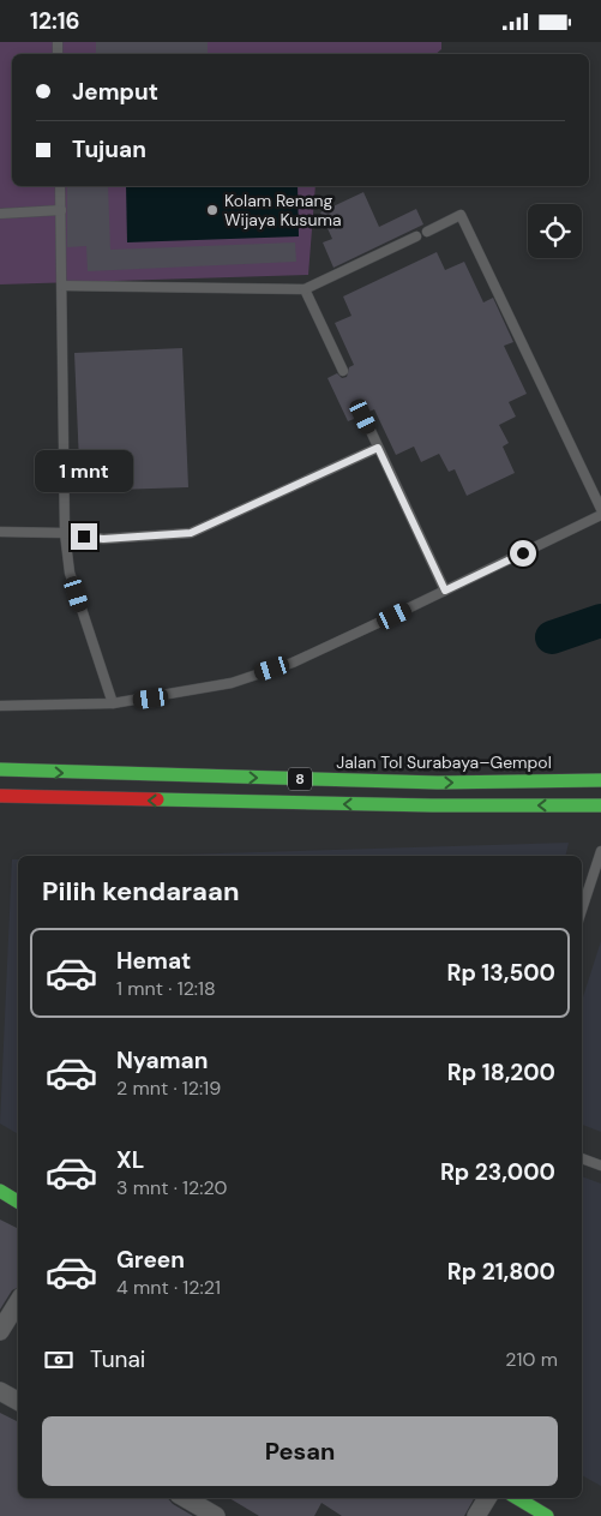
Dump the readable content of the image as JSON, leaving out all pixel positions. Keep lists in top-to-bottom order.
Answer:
{
  "streets": {
    "main road": ["Jalan Tol Surabaya–Gempol", "8"]
  },
  "places": ["Kolam Renang Wijaya Kusuma"],
  "page": {
    "status": "12:16",
    "banner": ["Jemput", "Tujuan"],
    "bubble": "1 mnt",
    "heading": "Pilih kendaraan",
    "list": [
      {
        "name": "Hemat",
        "note": "1 mnt · 12:18",
        "value": "Rp 13,500"
      },
      {
        "name": "Nyaman",
        "note": "2 mnt · 12:19",
        "value": "Rp 18,200"
      },
      {
        "name": "XL",
        "note": "3 mnt · 12:20",
        "value": "Rp 23,000"
      },
      {
        "name": "Green",
        "note": "4 mnt · 12:21",
        "value": "Rp 21,800"
      }
    ],
    "pay": ["Tunai", "210 m"],
    "buttons": "Pesan"
  }
}
